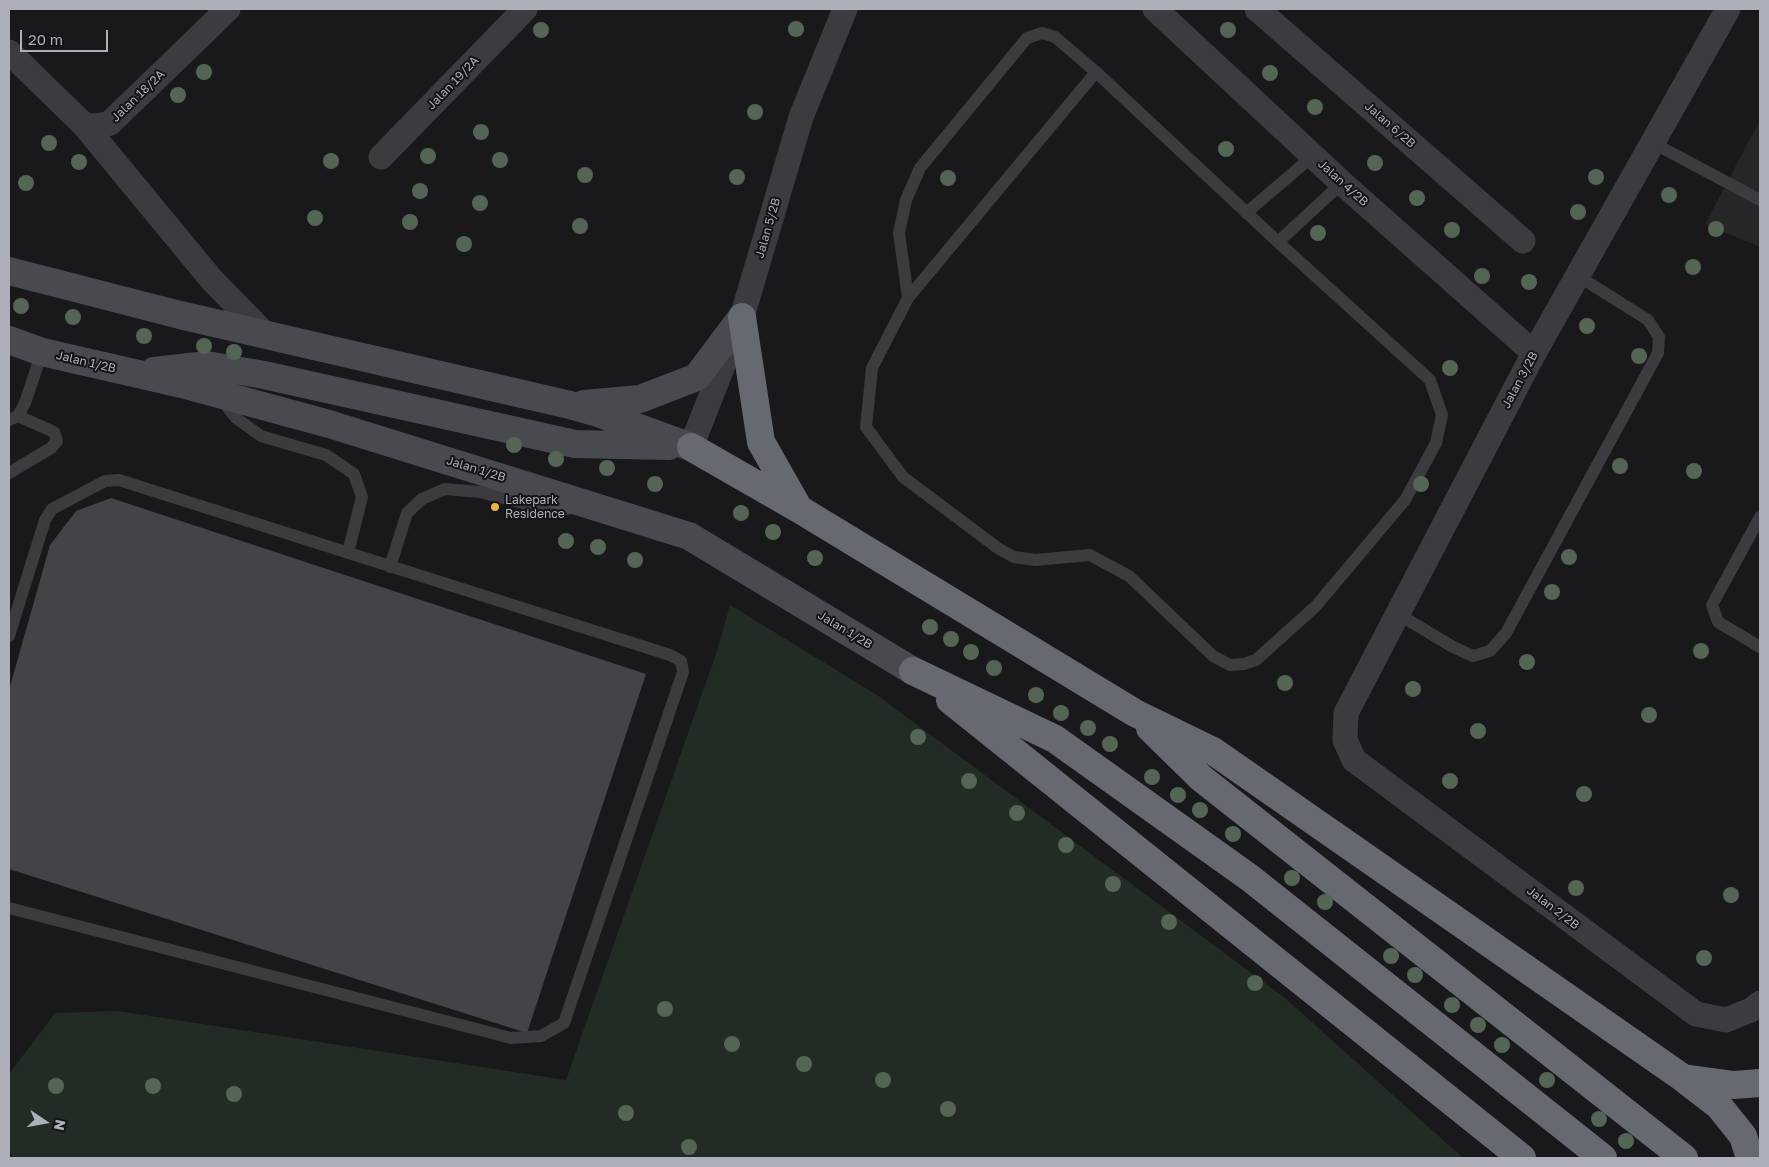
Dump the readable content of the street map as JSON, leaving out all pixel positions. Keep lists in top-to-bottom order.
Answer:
{
  "streets": {
    "street": [
      "Jalan 19/2A",
      "Jalan 18/2A",
      "Jalan 6/2B",
      "Jalan 4/2B",
      "Jalan 5/2B",
      "Jalan 1/2B",
      "Jalan 3/2B",
      "Jalan 2/2B"
    ]
  },
  "crossings": [
    ["Jalan 4/2B", "Jalan 3/2B"],
    ["Jalan 3/2B", "Jalan 2/2B"]
  ],
  "places": ["Lakepark Residence"],
  "scale_bar": "20 m",
  "north": "right"
}
